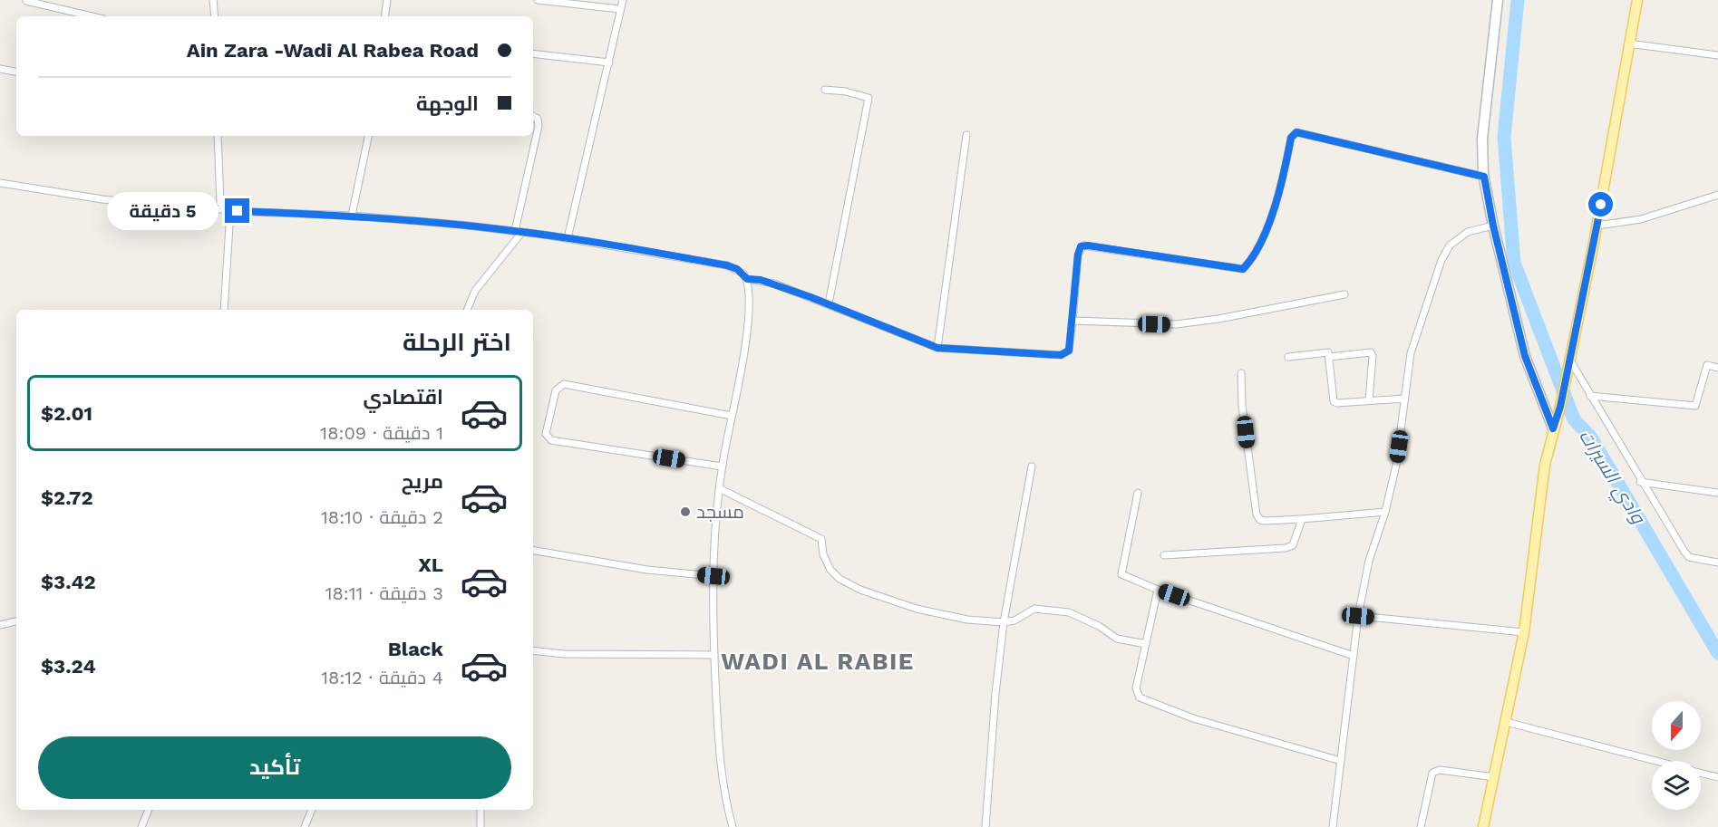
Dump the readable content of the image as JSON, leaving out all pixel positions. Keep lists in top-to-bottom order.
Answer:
{
  "districts": ["WADI AL RABIE"],
  "water": ["وادي السيرات"],
  "places": ["مسجد"],
  "north": "bottom",
  "page": {
    "banner": ["Ain Zara -Wadi Al Rabea Road", "الوجهة"],
    "bubble": "5 دقيقة",
    "heading": "اختر الرحلة",
    "list": [
      {
        "name": "اقتصادي",
        "note": "1 دقيقة · 18:09",
        "value": "$2.01"
      },
      {
        "name": "مريح",
        "note": "2 دقيقة · 18:10",
        "value": "$2.72"
      },
      {
        "name": "XL",
        "note": "3 دقيقة · 18:11",
        "value": "$3.42"
      },
      {
        "name": "Black",
        "note": "4 دقيقة · 18:12",
        "value": "$3.24"
      }
    ],
    "buttons": "تأكيد"
  }
}
